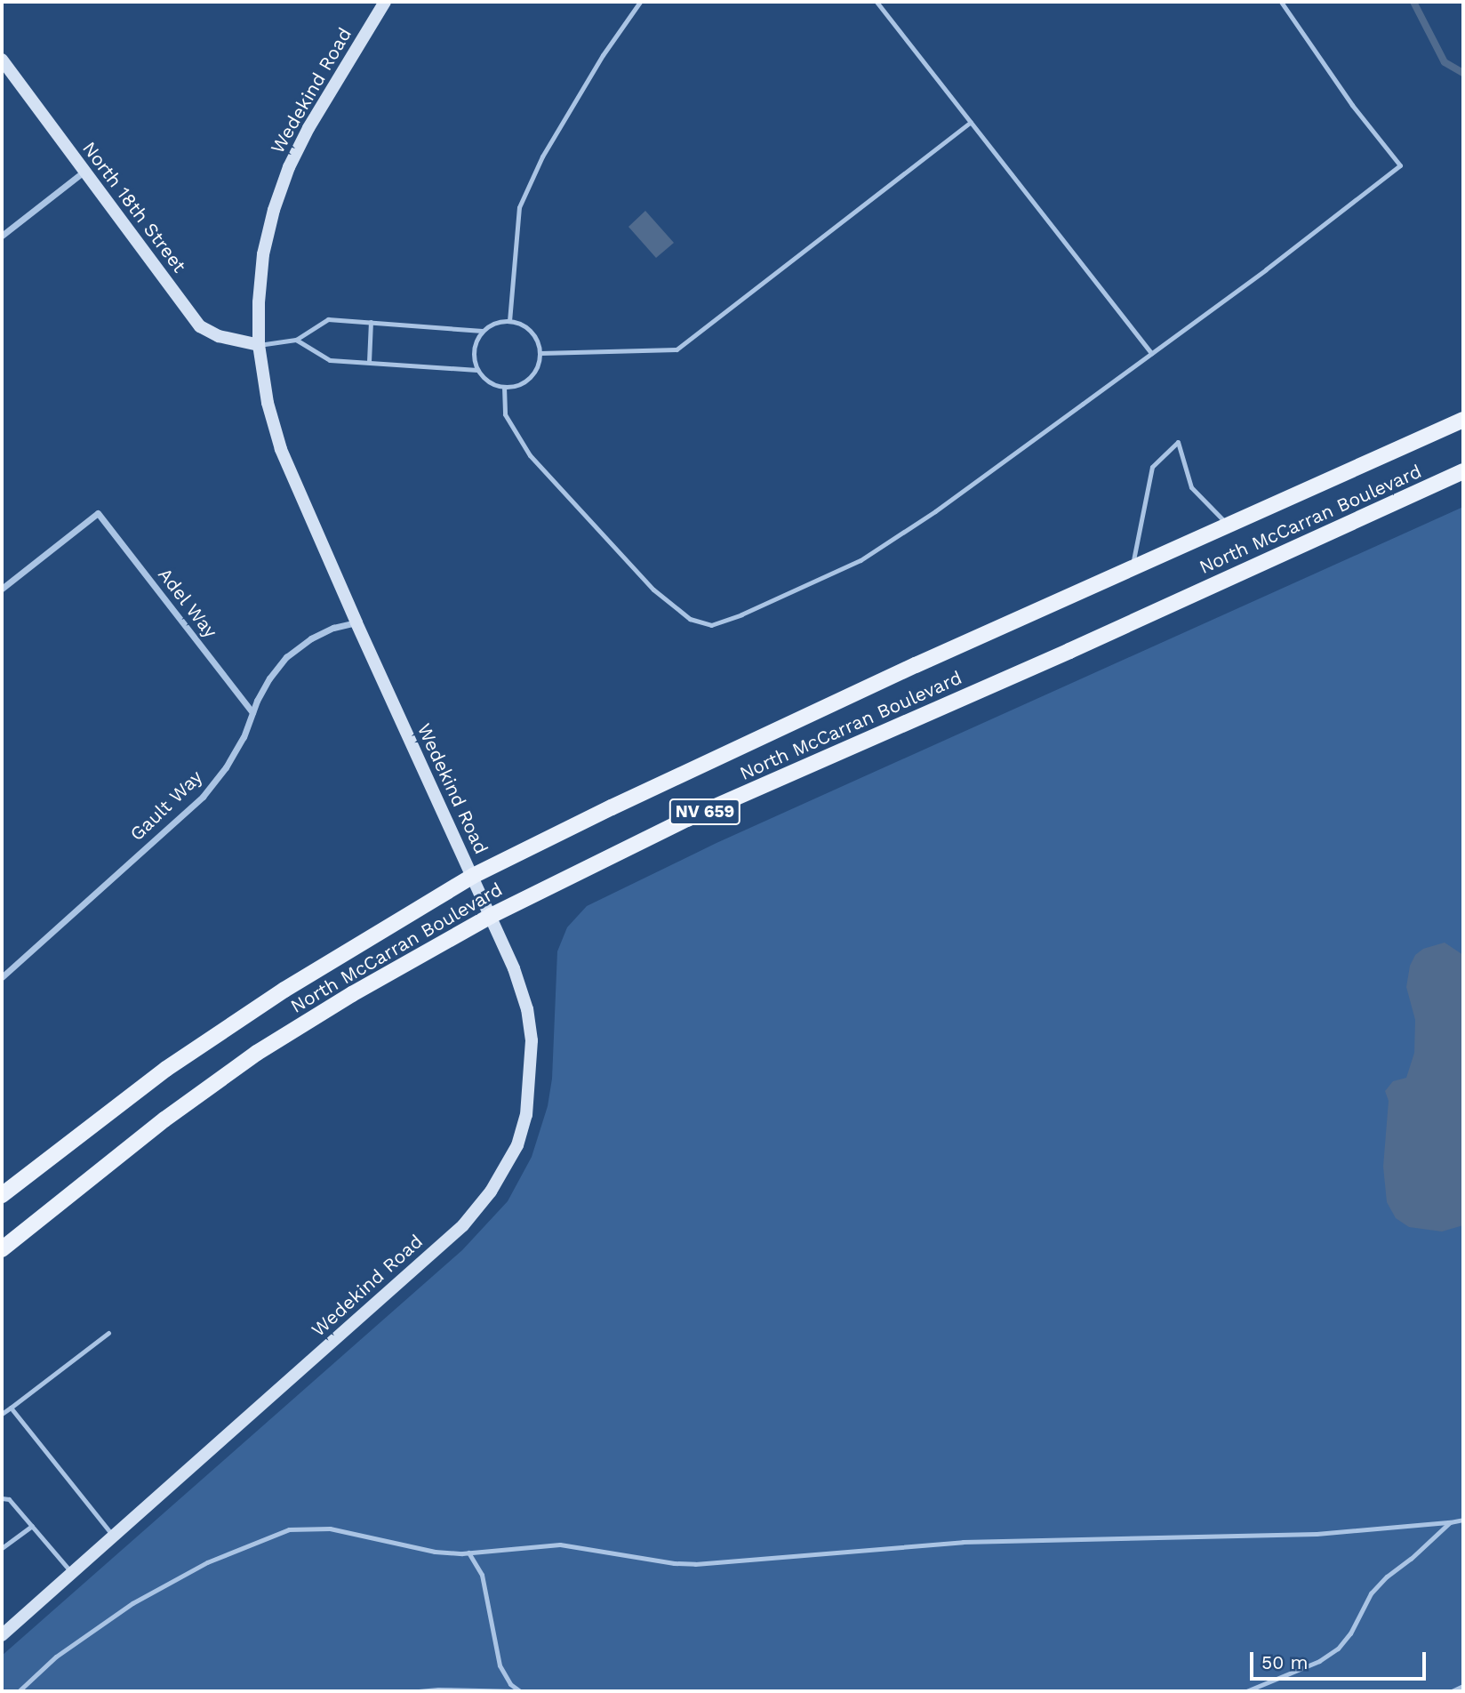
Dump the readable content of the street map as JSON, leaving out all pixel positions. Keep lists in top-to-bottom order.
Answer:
{
  "streets": {
    "main road": ["North McCarran Boulevard", "NV 659"],
    "street": [
      "Wedekind Road",
      "North 18th Street",
      "Adel Way",
      "Gault Way"
    ]
  },
  "crossings": [
    ["Wedekind Road", "North 18th Street"],
    ["Wedekind Road", "North McCarran Boulevard"],
    ["Wedekind Road", "Gault Way"],
    ["Adel Way", "Gault Way"]
  ],
  "scale_bar": "50 m"
}
